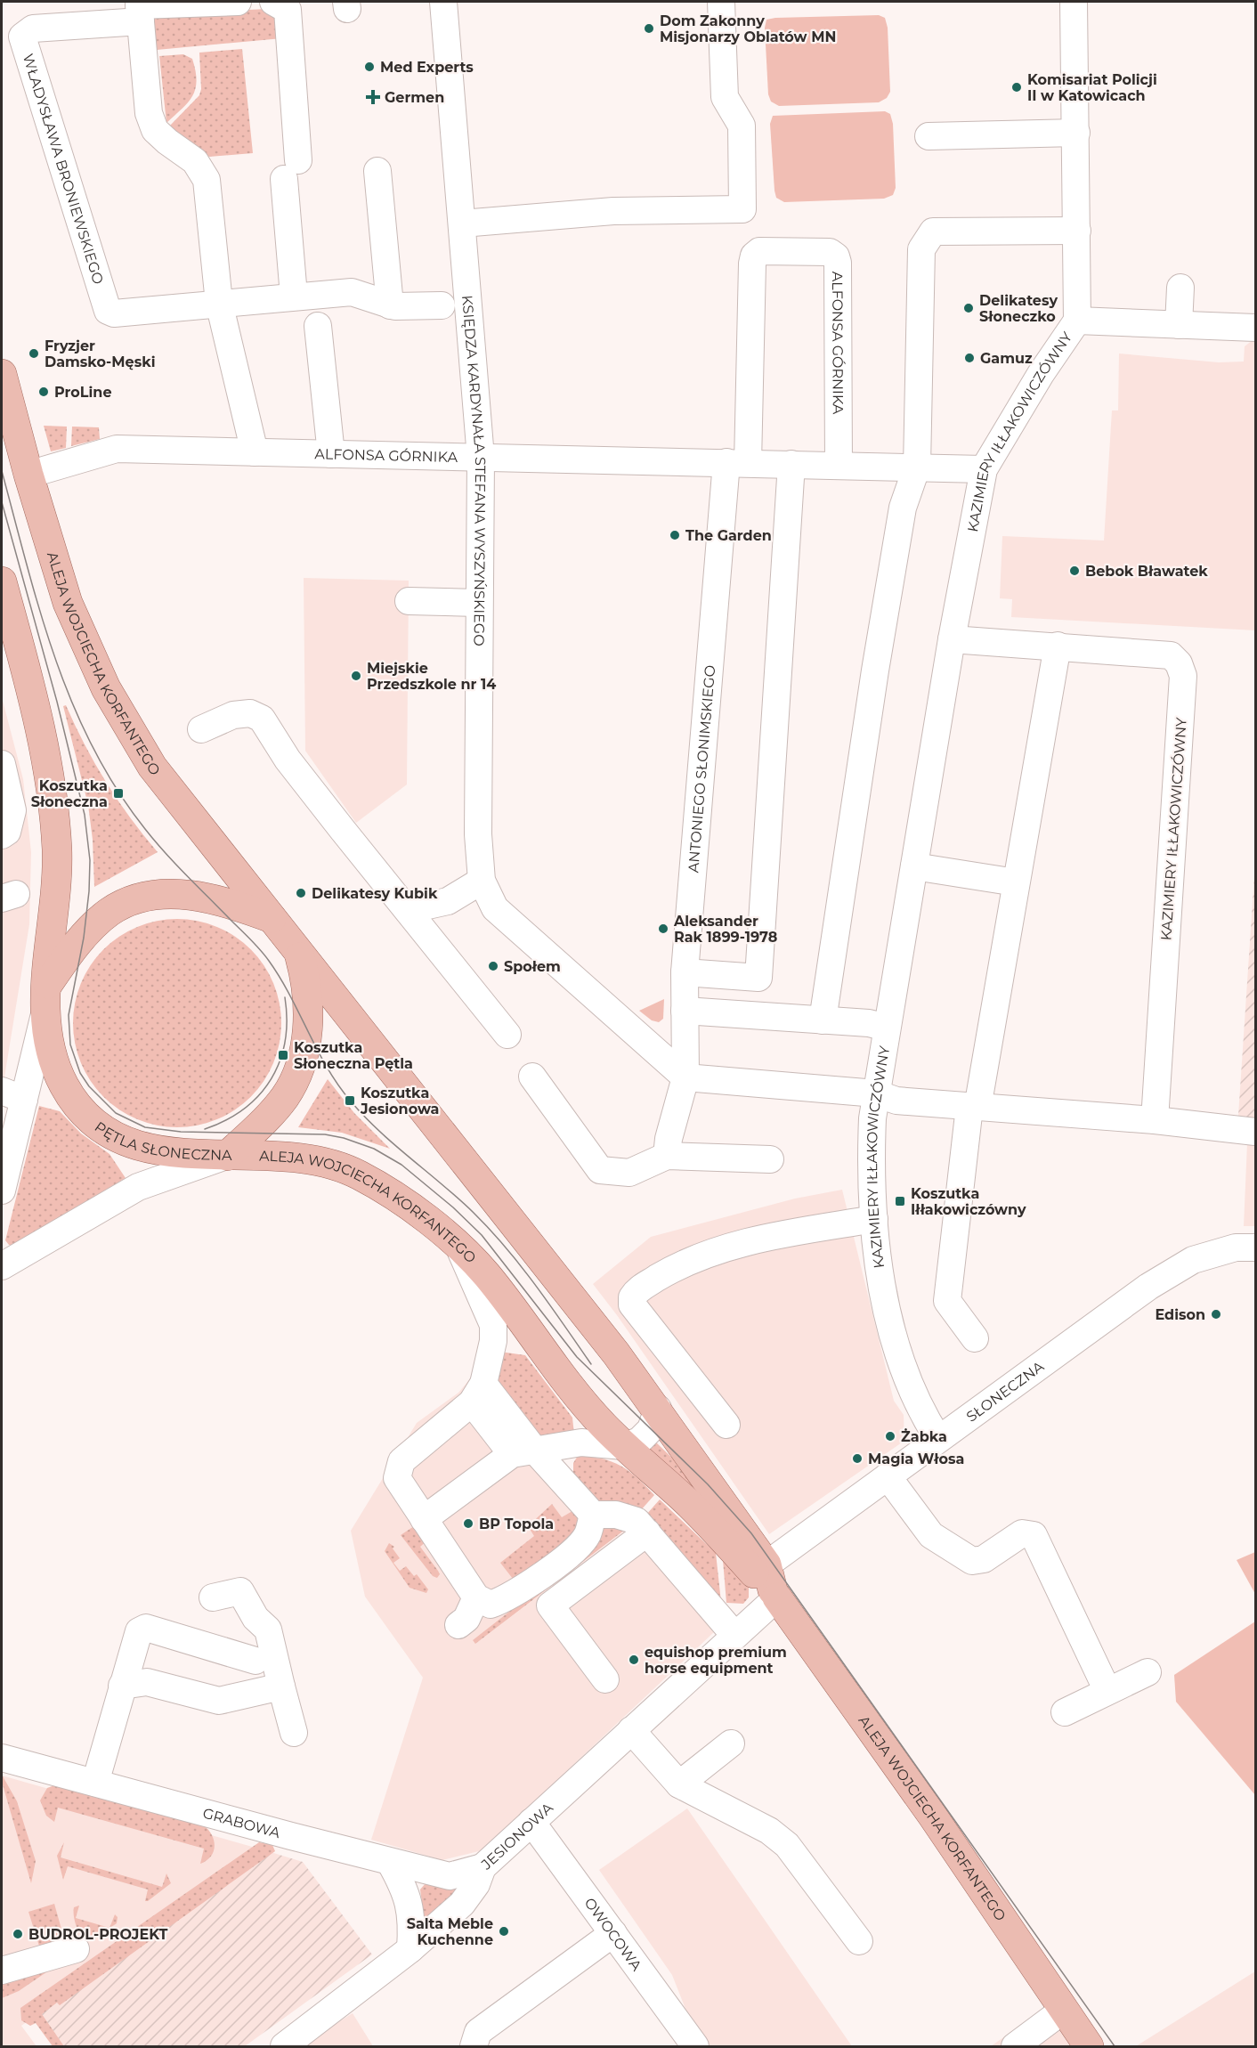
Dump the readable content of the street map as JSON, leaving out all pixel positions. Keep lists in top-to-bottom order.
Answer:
{
  "streets": {
    "main road": ["ALEJA WOJCIECHA KORFANTEGO", "PĘTLA SŁONECZNA"],
    "street": [
      "WŁADYSŁAWA BRONIEWSKIEGO",
      "ALFONSA GÓRNIKA",
      "KAZIMIERY IŁŁAKOWICZÓWNY",
      "KSIĘDZA KARDYNAŁA STEFANA WYSZYŃSKIEGO",
      "ANTONIEGO SŁONIMSKIEGO",
      "SŁONECZNA",
      "GRABOWA",
      "JESIONOWA",
      "OWOCOWA"
    ]
  },
  "crossings": [
    ["ALFONSA GÓRNIKA", "KAZIMIERY IŁŁAKOWICZÓWNY"],
    ["ALFONSA GÓRNIKA", "KSIĘDZA KARDYNAŁA STEFANA WYSZYŃSKIEGO"],
    ["ALFONSA GÓRNIKA", "ALEJA WOJCIECHA KORFANTEGO"],
    ["ALFONSA GÓRNIKA", "ANTONIEGO SŁONIMSKIEGO"],
    ["KAZIMIERY IŁŁAKOWICZÓWNY", "SŁONECZNA"],
    ["KSIĘDZA KARDYNAŁA STEFANA WYSZYŃSKIEGO", "ANTONIEGO SŁONIMSKIEGO"],
    ["ALEJA WOJCIECHA KORFANTEGO", "PĘTLA SŁONECZNA"],
    ["ALEJA WOJCIECHA KORFANTEGO", "SŁONECZNA"],
    ["ALEJA WOJCIECHA KORFANTEGO", "JESIONOWA"],
    ["SŁONECZNA", "JESIONOWA"],
    ["GRABOWA", "JESIONOWA"],
    ["JESIONOWA", "OWOCOWA"]
  ],
  "places": {
    "other": [
      "Dom Zakonny Misjonarzy Oblatów MN",
      "Med Experts",
      "Komisariat Policji II w Katowicach",
      "Delikatesy Słoneczko",
      "Fryzjer Damsko-Męski",
      "Gamuz",
      "ProLine",
      "The Garden",
      "Bebok Bławatek",
      "Miejskie Przedszkole nr 14",
      "Delikatesy Kubik",
      "Aleksander Rak 1899-1978",
      "Społem",
      "Edison",
      "Żabka",
      "Magia Włosa",
      "BP Topola",
      "equishop premium horse equipment",
      "Salta Meble Kuchenne",
      "BUDROL-PROJEKT"
    ],
    "health": ["Germen"],
    "transit": [
      "Koszutka Słoneczna",
      "Koszutka Słoneczna Pętla",
      "Koszutka Jesionowa",
      "Koszutka Iłłakowiczówny"
    ]
  }
}
